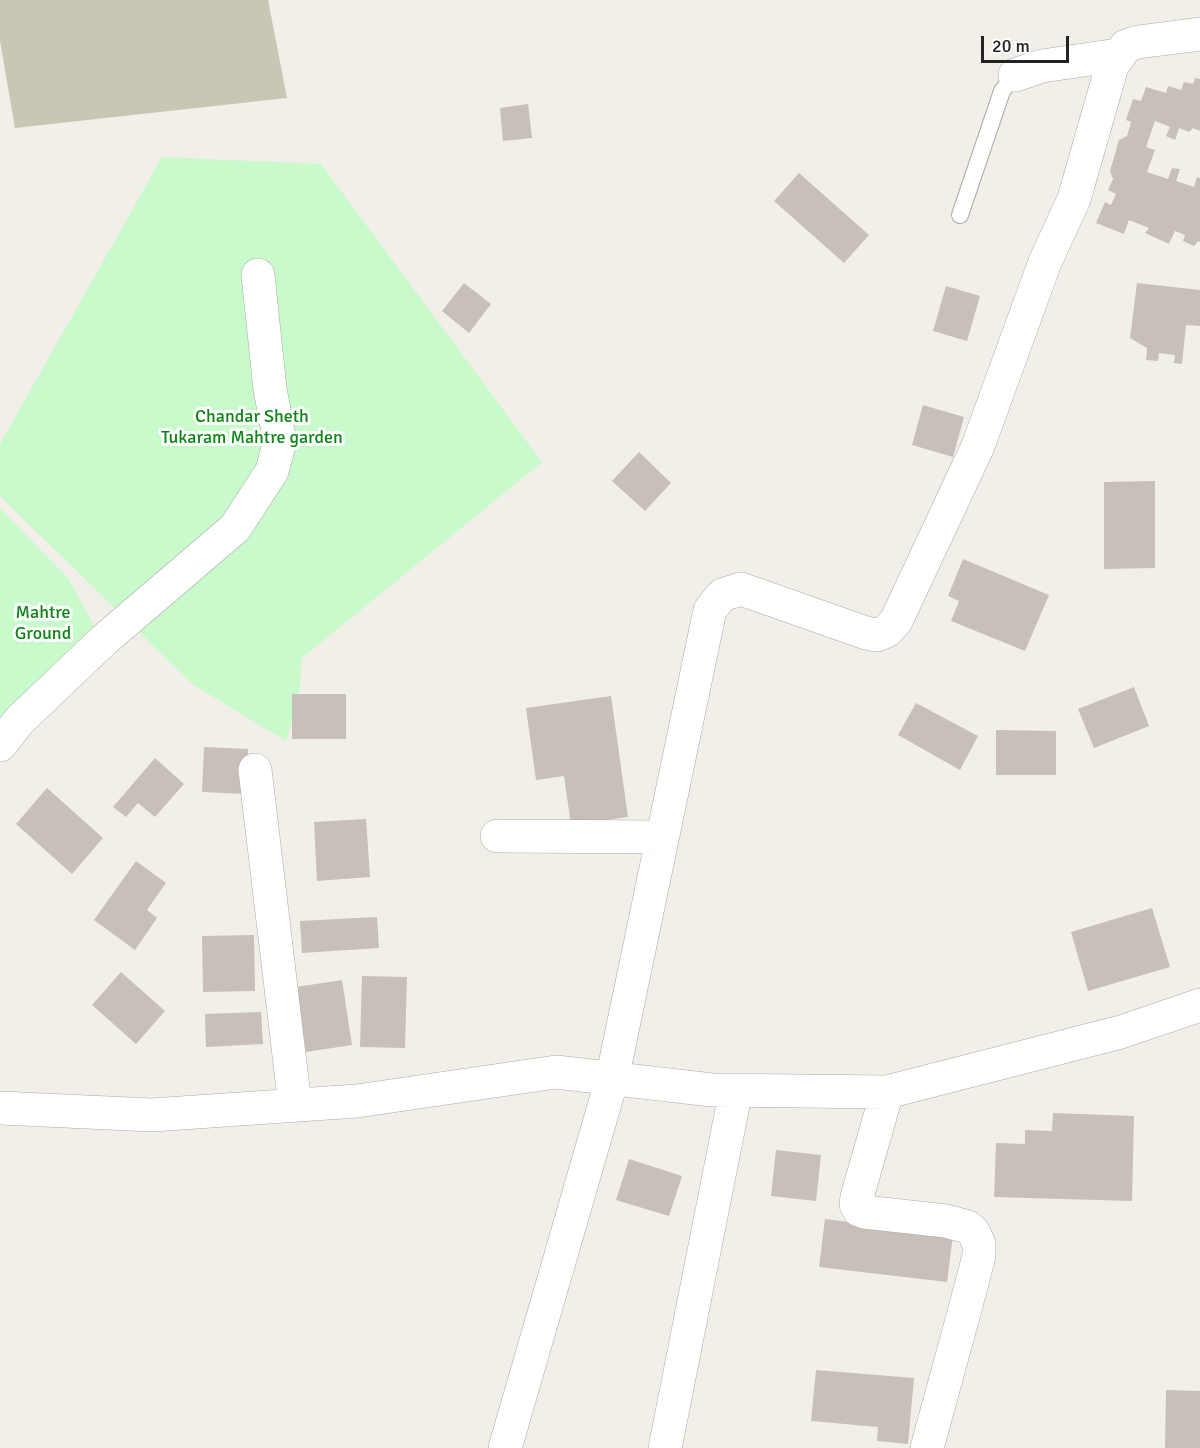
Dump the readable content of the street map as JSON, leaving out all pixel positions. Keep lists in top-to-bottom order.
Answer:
{
  "parks": ["Chandar Sheth Tukaram Mahtre garden", "Mahtre Ground"],
  "scale_bar": "20 m"
}
